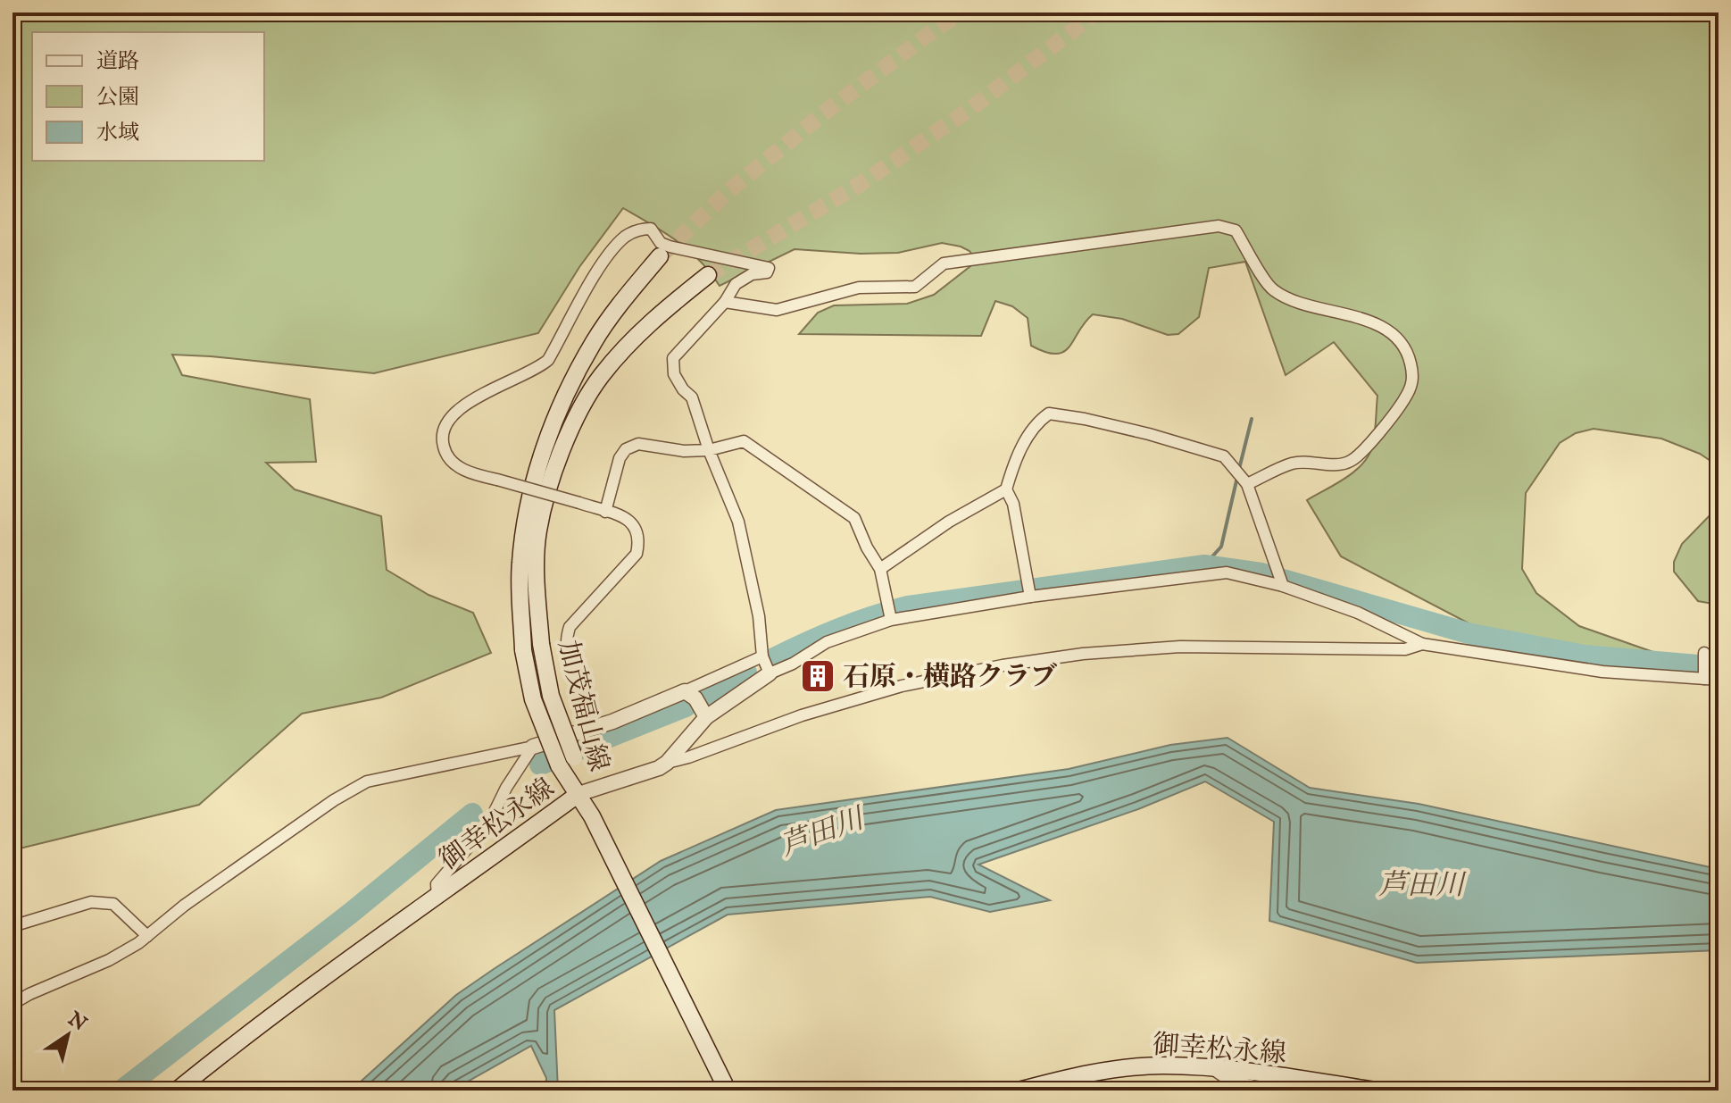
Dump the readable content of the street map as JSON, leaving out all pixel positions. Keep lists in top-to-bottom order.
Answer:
{
  "streets": {
    "main road": ["加茂福山線", "御幸松永線"]
  },
  "crossings": [
    ["加茂福山線", "御幸松永線"]
  ],
  "water": ["芦田川"],
  "places": {
    "building": ["石原・横路クラブ"]
  },
  "legend": ["道路", "公園", "水域"],
  "north": "top right"
}
